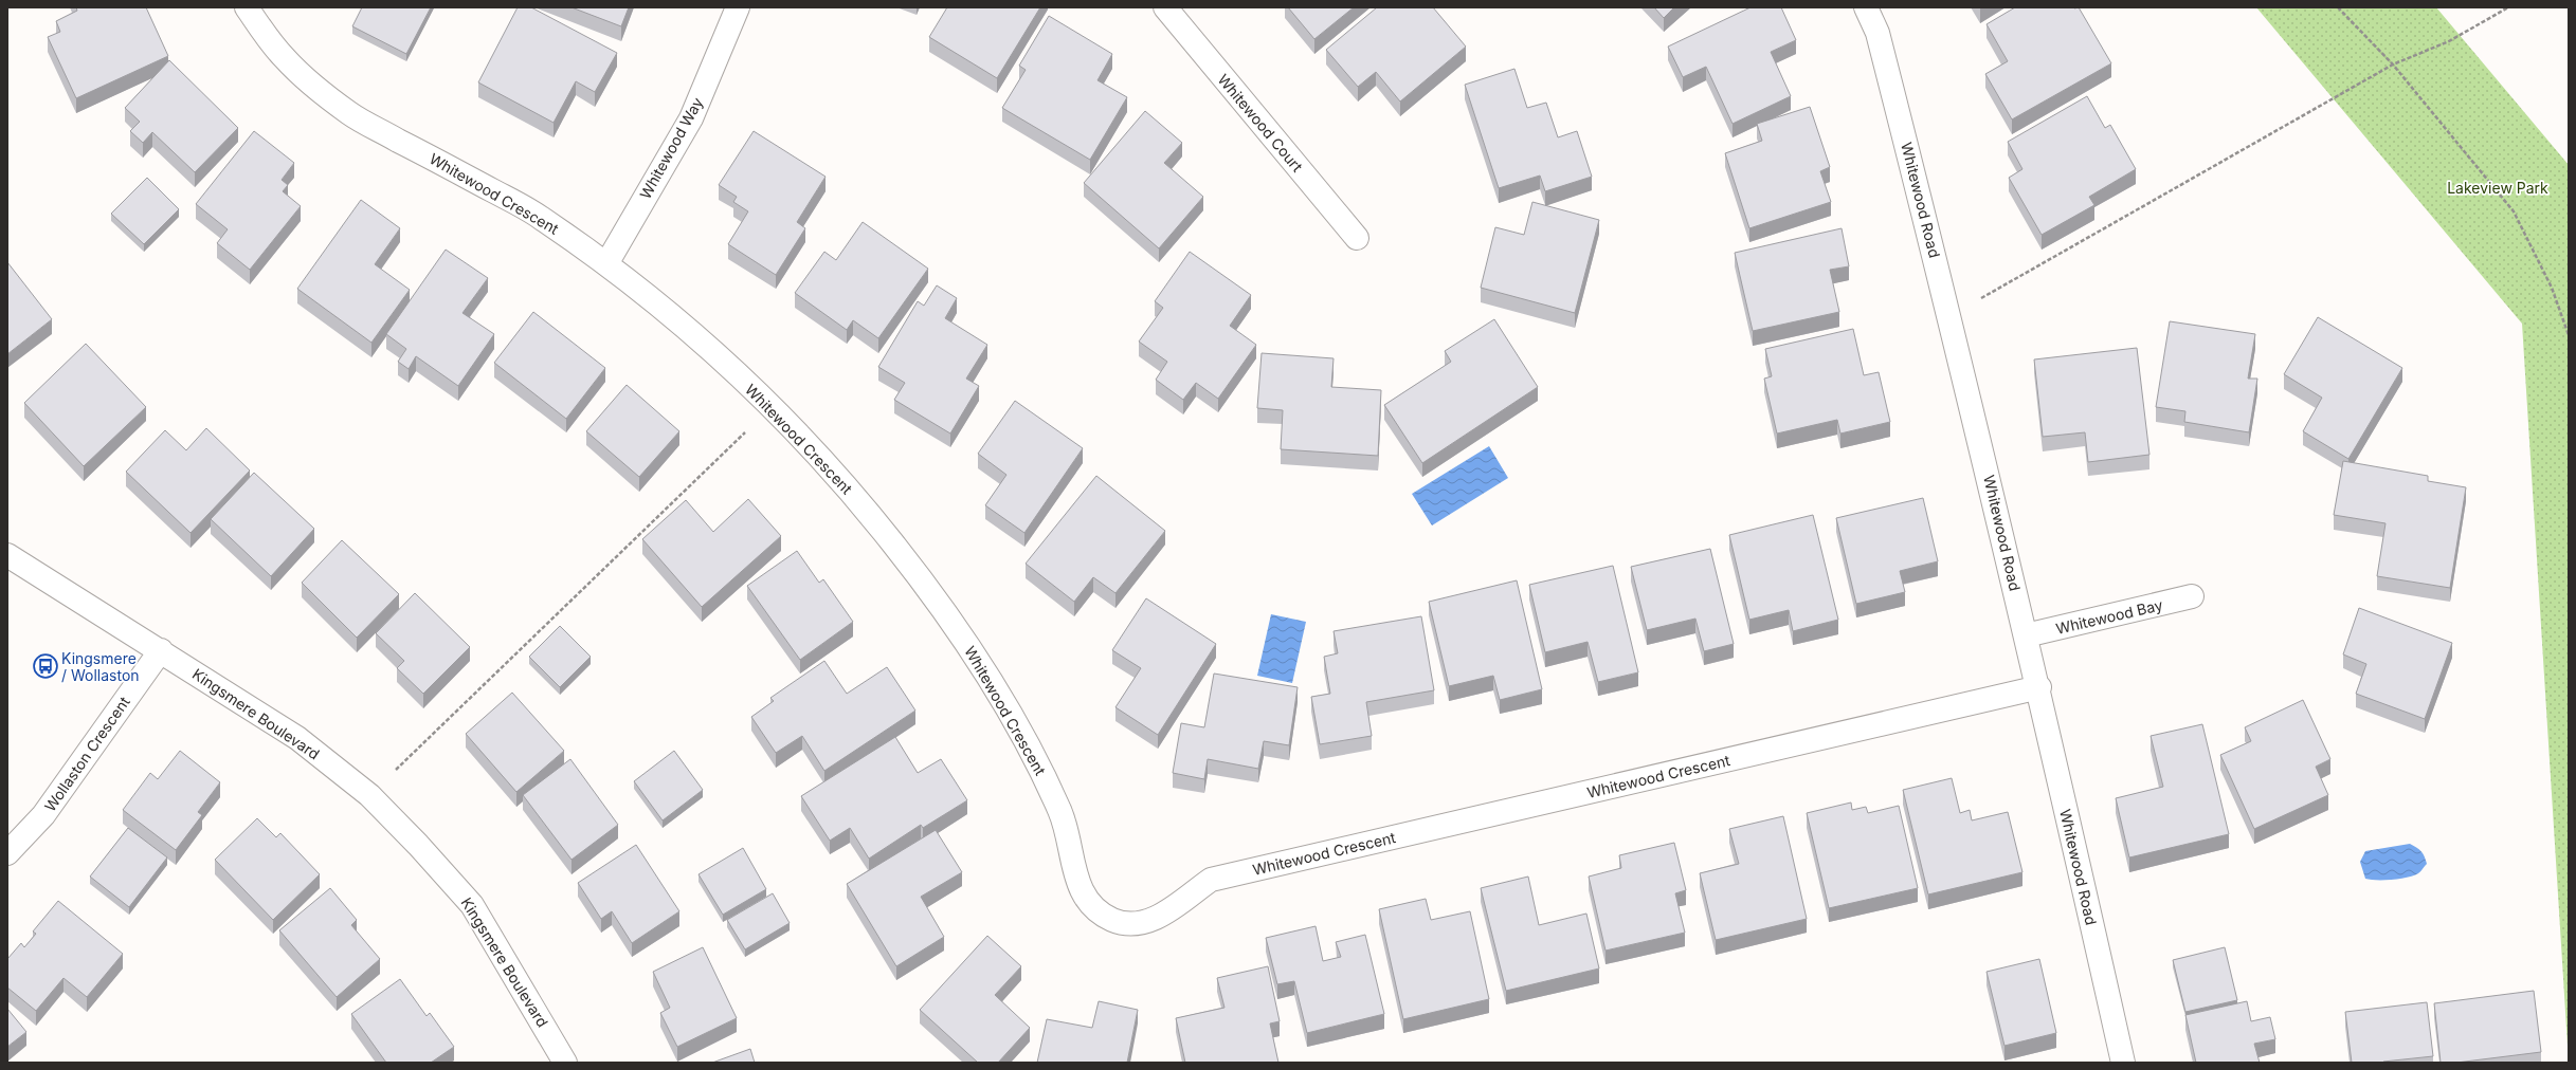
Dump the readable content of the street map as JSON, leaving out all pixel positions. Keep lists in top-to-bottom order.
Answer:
{
  "streets": {
    "street": [
      "Whitewood Court",
      "Whitewood Way",
      "Whitewood Crescent",
      "Whitewood Road",
      "Whitewood Bay",
      "Kingsmere Boulevard",
      "Wollaston Crescent"
    ]
  },
  "crossings": [
    ["Whitewood Way", "Whitewood Crescent"],
    ["Whitewood Crescent", "Whitewood Road"],
    ["Whitewood Road", "Whitewood Bay"],
    ["Kingsmere Boulevard", "Wollaston Crescent"]
  ],
  "parks": ["Lakeview Park"],
  "places": {
    "bus stop": ["Kingsmere / Wollaston"]
  }
}
